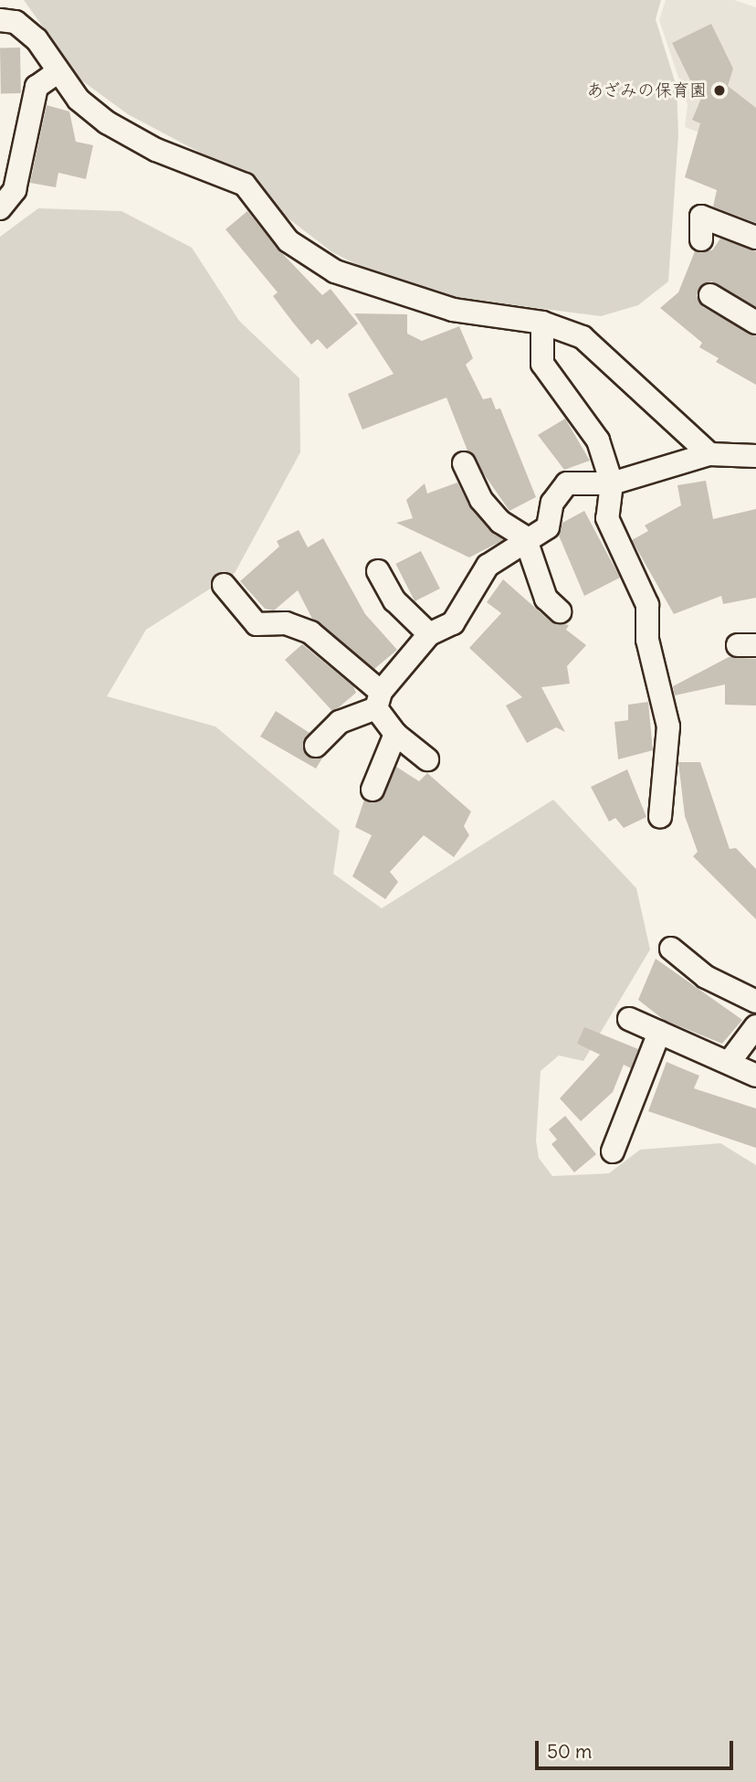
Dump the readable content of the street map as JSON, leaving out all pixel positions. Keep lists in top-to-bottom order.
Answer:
{
  "places": ["あざみの保育園"],
  "scale_bar": "50 m"
}
